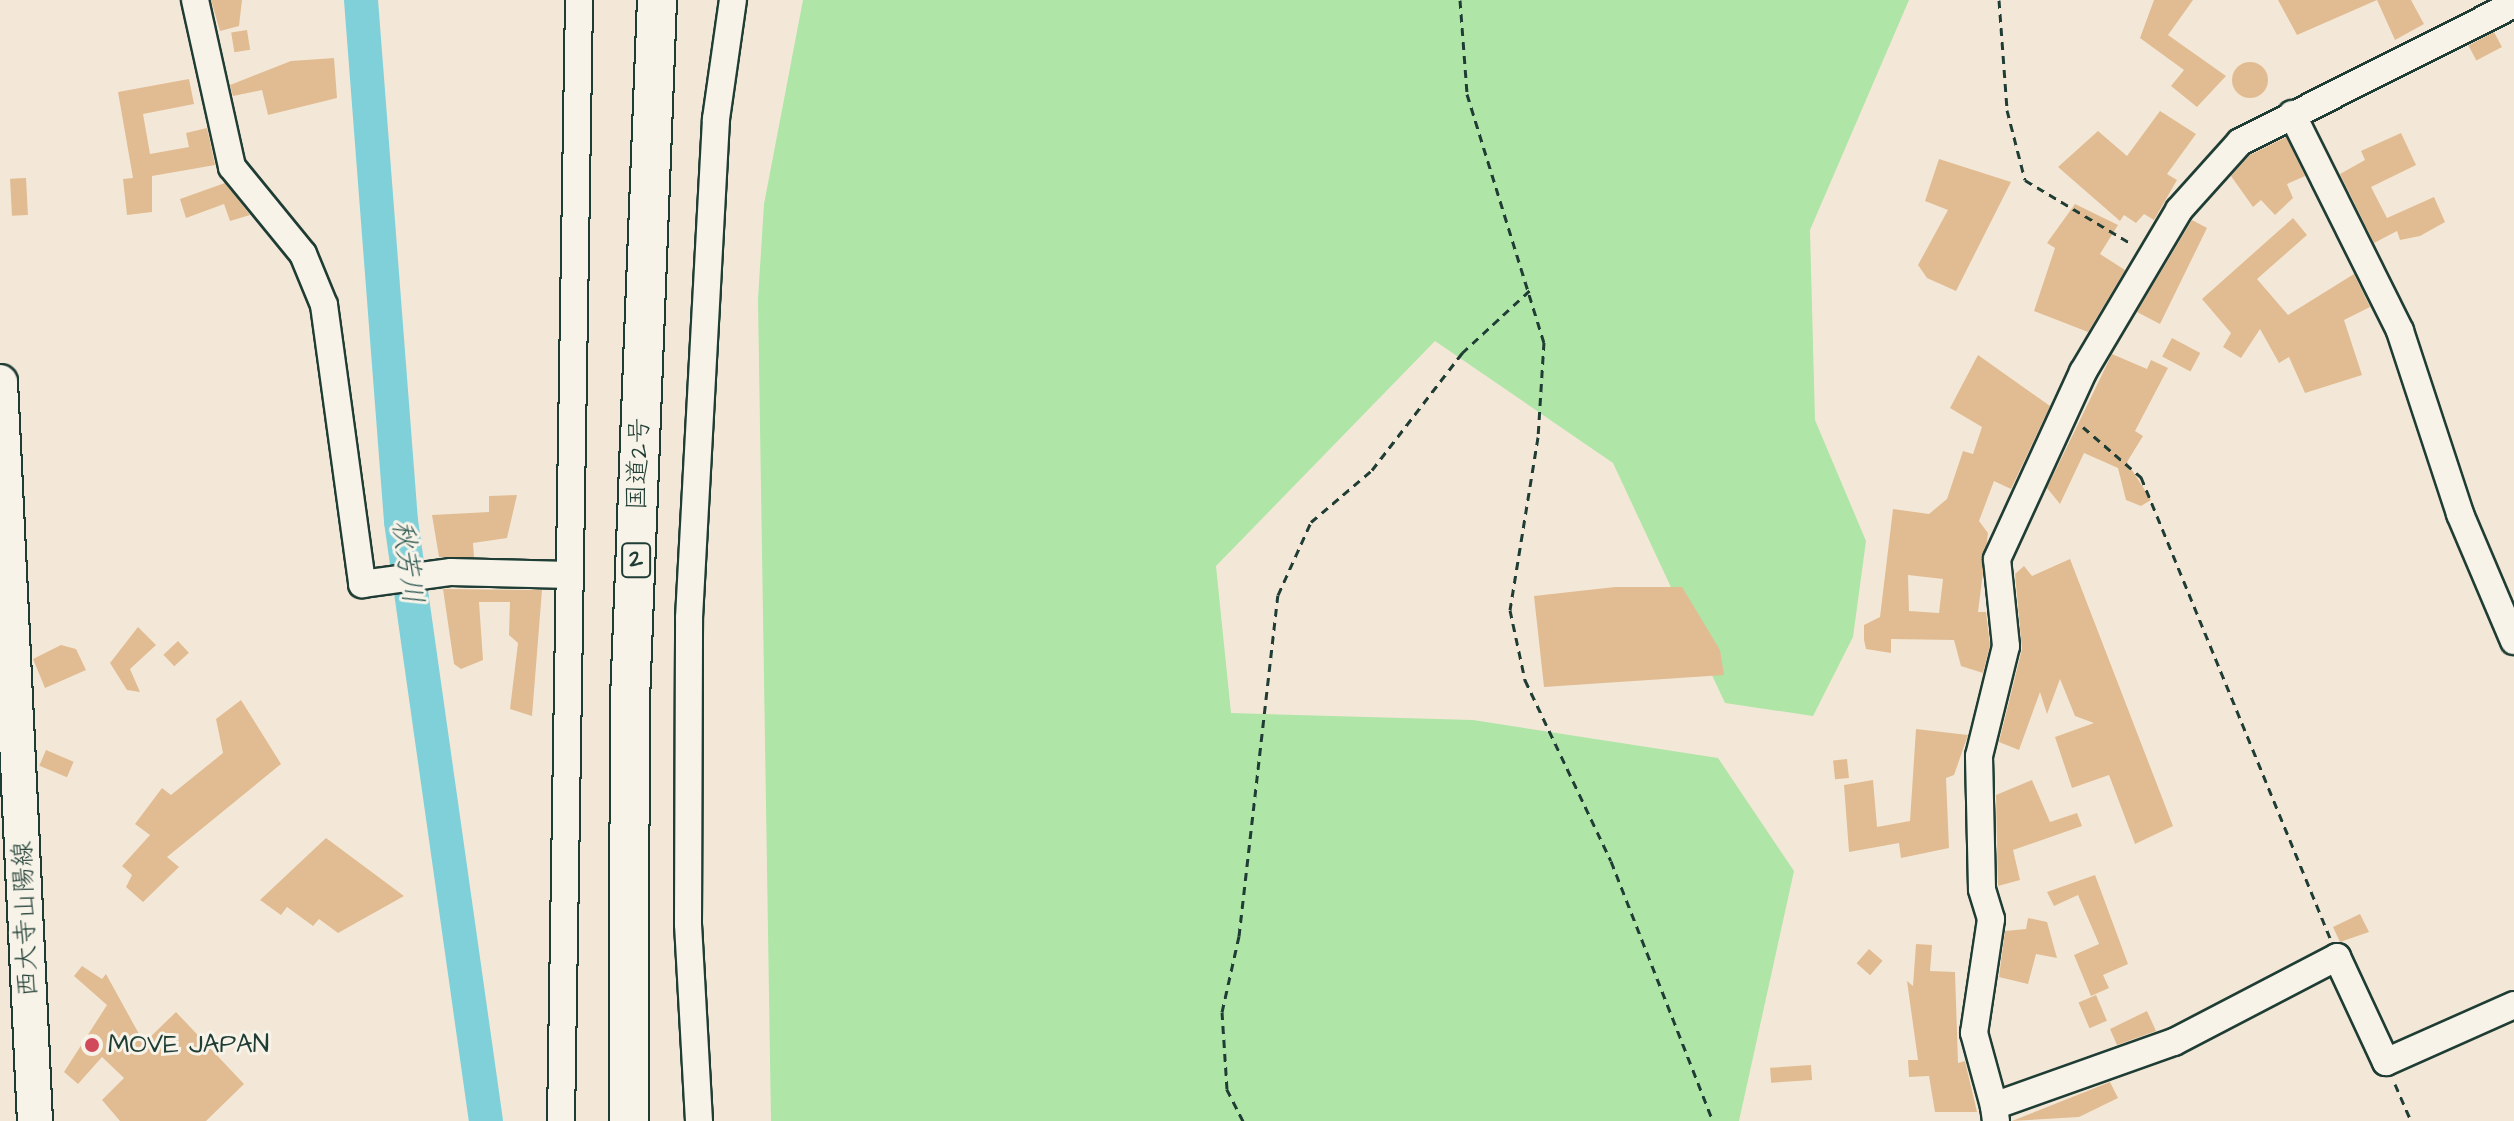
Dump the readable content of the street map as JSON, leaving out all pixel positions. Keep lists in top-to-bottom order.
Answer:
{
  "streets": {
    "highway": ["国道2号", "2"],
    "main road": ["西大寺山陽線"]
  },
  "water": ["秋芳川"],
  "places": ["MOVE JAPAN"]
}
